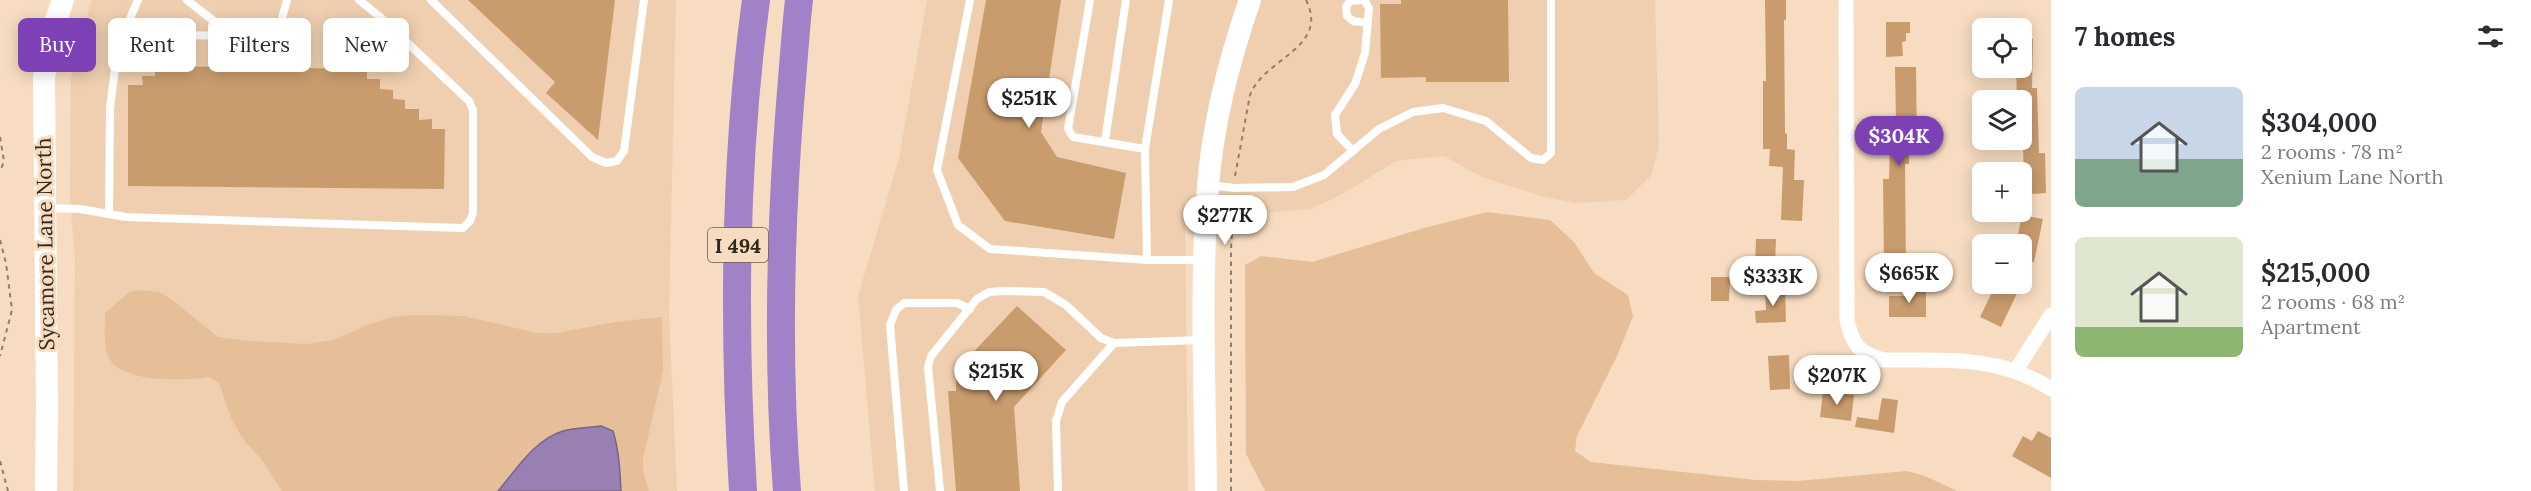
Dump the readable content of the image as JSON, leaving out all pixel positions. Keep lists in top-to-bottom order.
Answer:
{
  "streets": {
    "highway": ["I 494"],
    "street": ["Sycamore Lane North"]
  },
  "page": {
    "heading": "7 homes",
    "map_buttons": ["+", "−"],
    "chip": [
      "Buy",
      "Rent",
      "Filters",
      "New"
    ],
    "list": [
      {
        "name": "$304,000",
        "note": "2 rooms · 78 m² · Xenium Lane North"
      },
      {
        "name": "$215,000",
        "note": "2 rooms · 68 m² · Apartment"
      }
    ],
    "price": [
      "$251K",
      "$304K",
      "$277K",
      "$665K",
      "$333K",
      "$215K",
      "$207K"
    ]
  }
}
